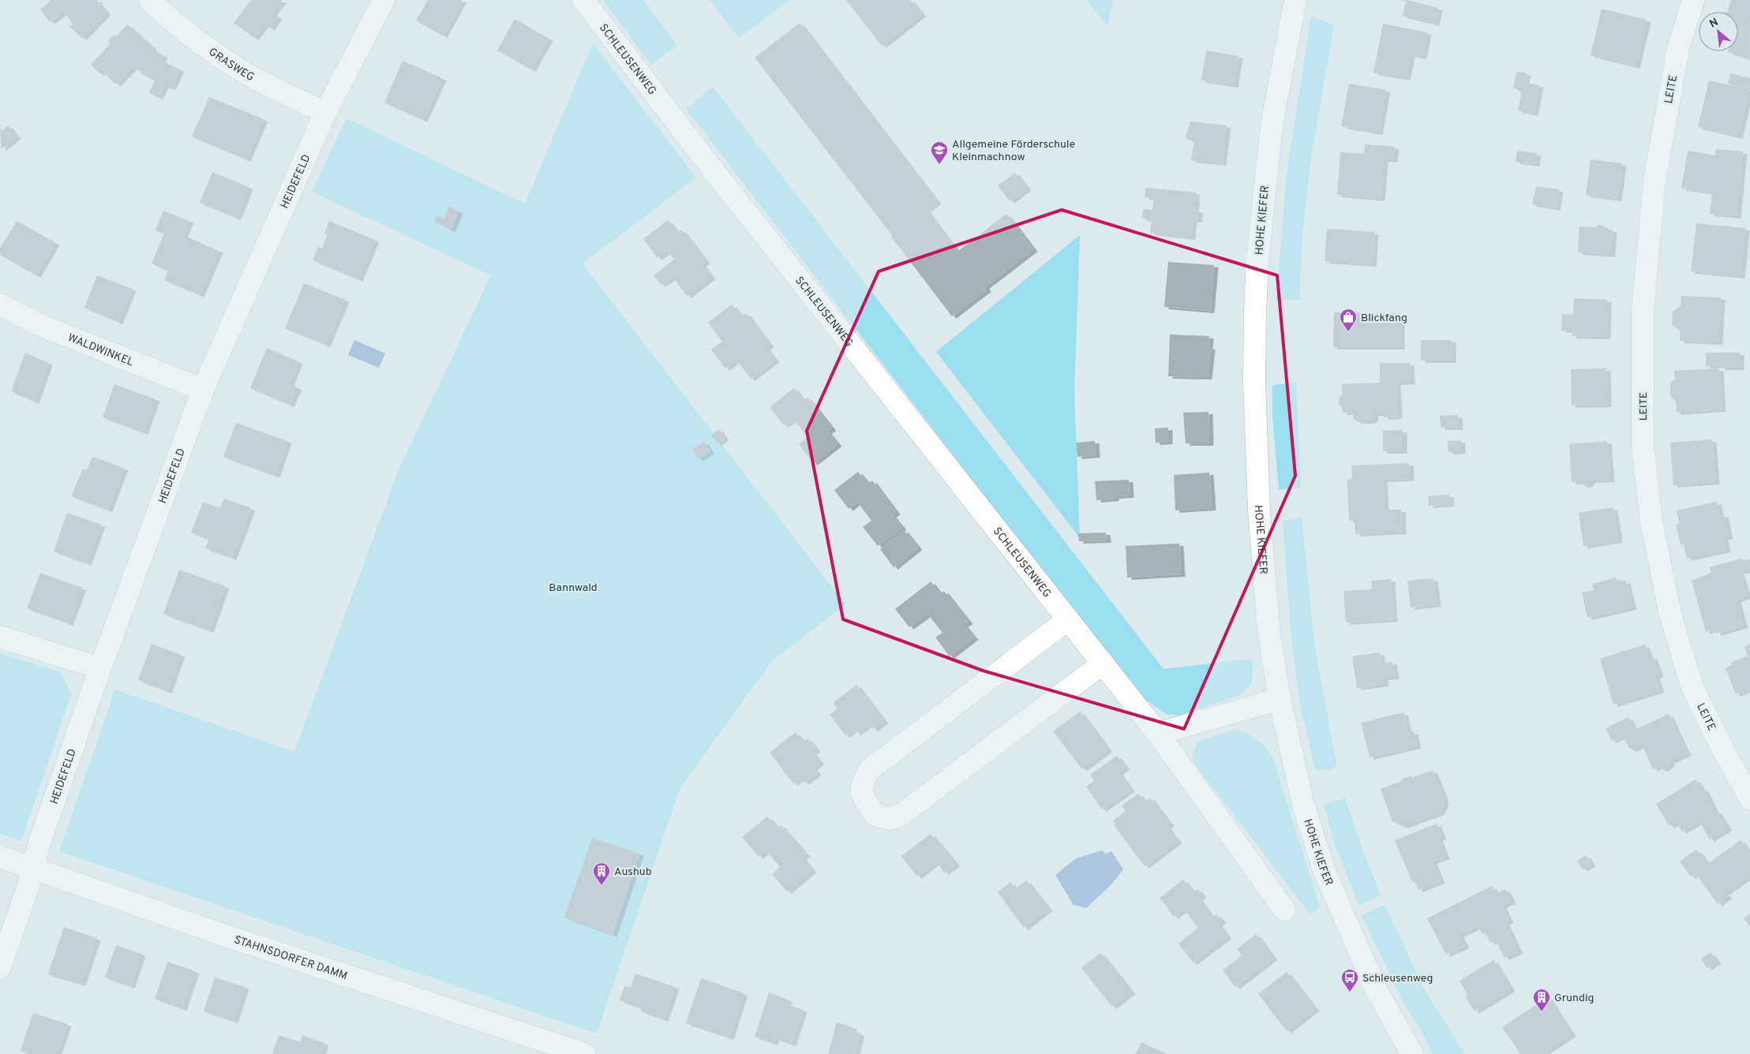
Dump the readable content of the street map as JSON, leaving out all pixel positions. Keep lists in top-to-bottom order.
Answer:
{
  "streets": {
    "street": [
      "SCHLEUSENWEG",
      "GRASWEG",
      "LEITE",
      "HEIDEFELD",
      "HOHE KIEFER",
      "WALDWINKEL",
      "STAHNSDORFER DAMM"
    ]
  },
  "crossings": [
    ["GRASWEG", "HEIDEFELD"],
    ["HEIDEFELD", "WALDWINKEL"],
    ["HEIDEFELD", "STAHNSDORFER DAMM"]
  ],
  "parks": ["Bannwald"],
  "places": {
    "school or university": ["Allgemeine Förderschule Kleinmachnow"],
    "shop": ["Blickfang"],
    "building": ["Aushub", "Grundig"],
    "bus stop": ["Schleusenweg"]
  },
  "north": "top left"
}
